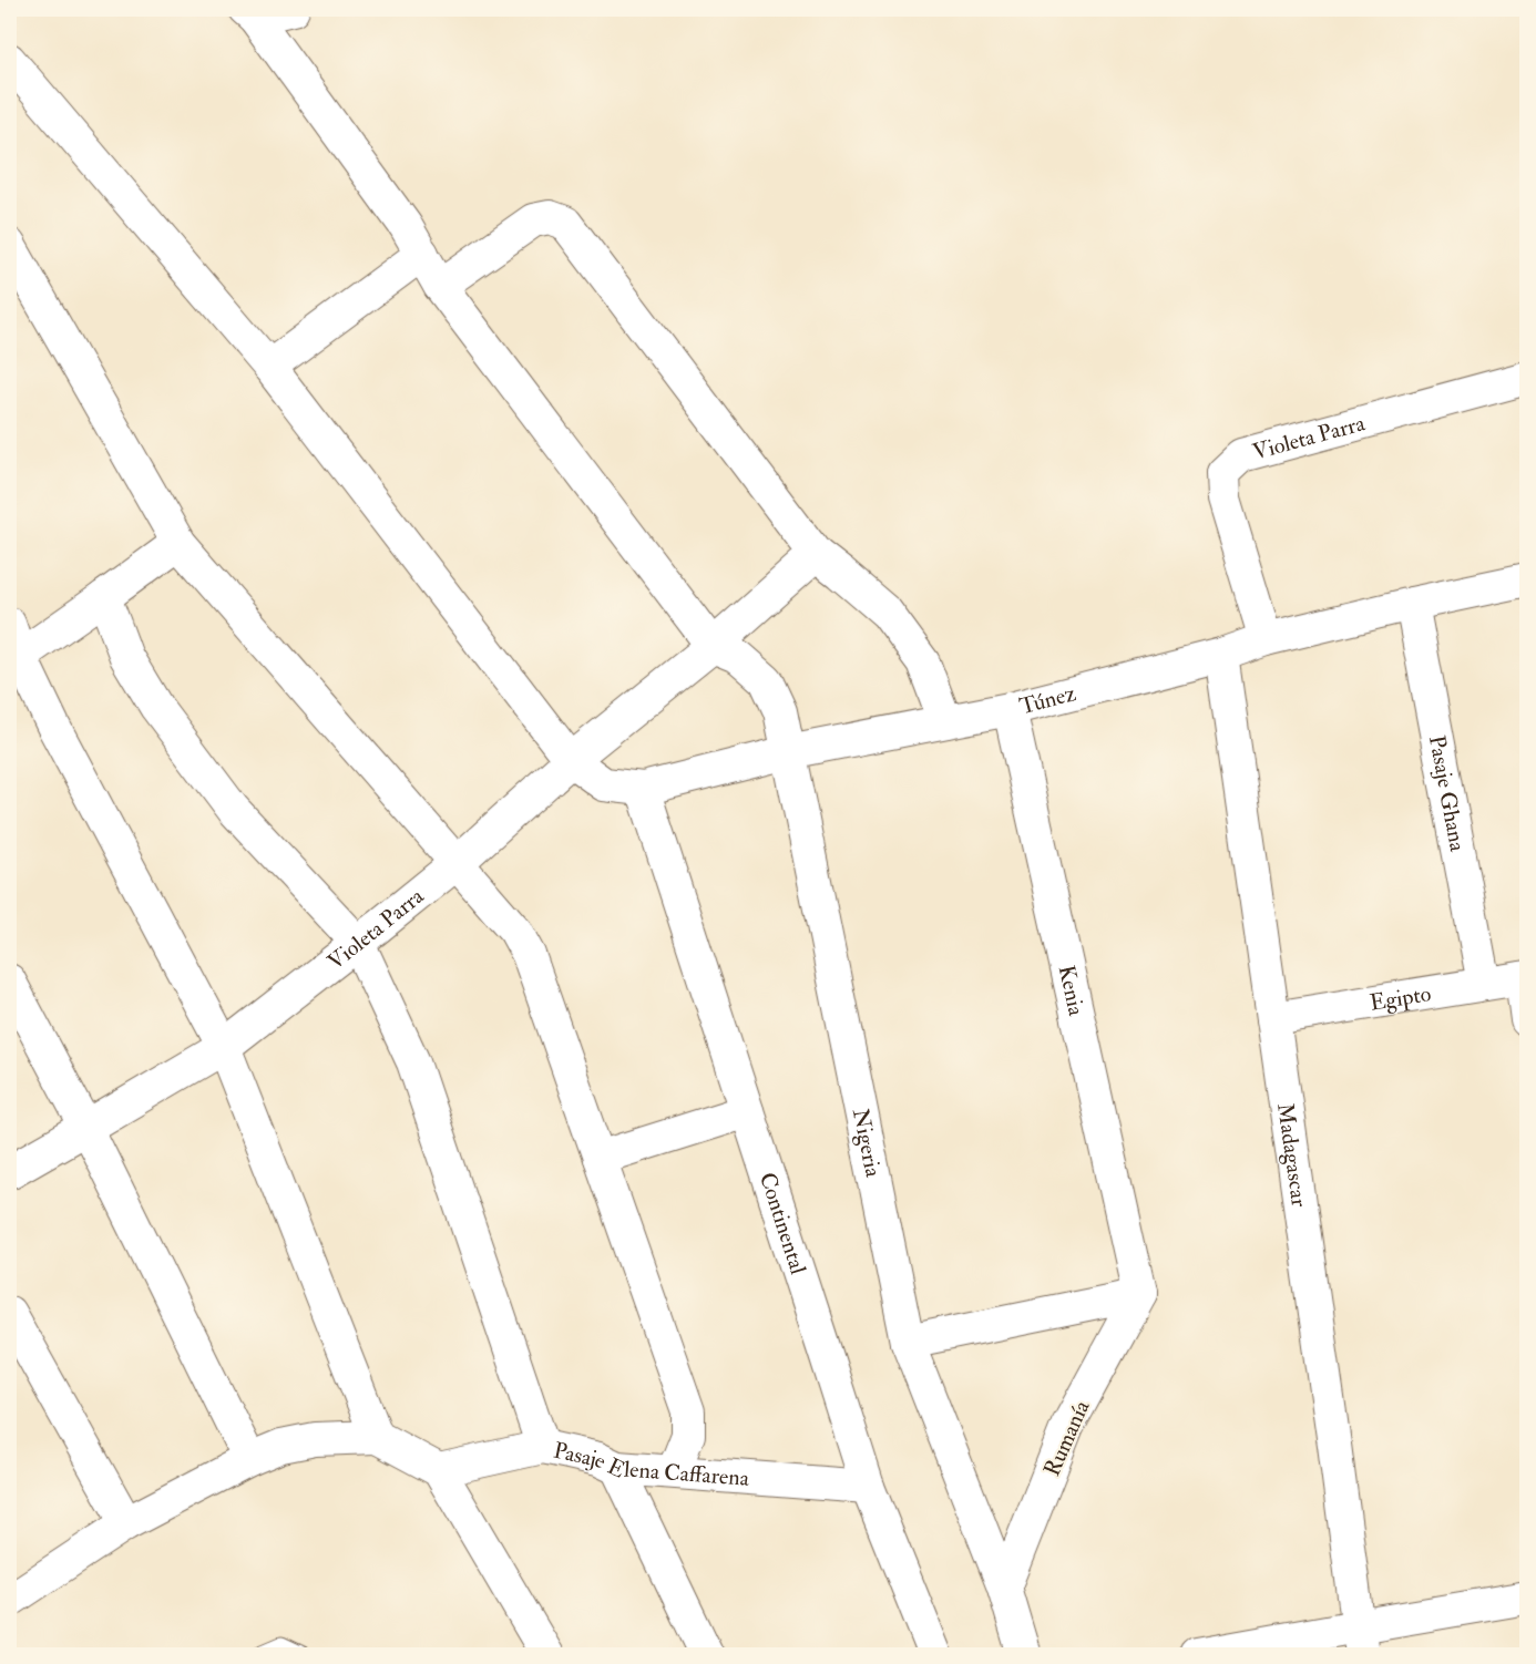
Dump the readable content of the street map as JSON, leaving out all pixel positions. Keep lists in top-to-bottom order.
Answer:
{
  "streets": {
    "street": [
      "Violeta Parra",
      "Túnez",
      "Pasaje Ghana",
      "Kenia",
      "Egipto",
      "Nigeria",
      "Madagascar",
      "Continental",
      "Rumanía",
      "Pasaje Elena Caffarena"
    ]
  },
  "crossings": [
    ["Violeta Parra", "Túnez"],
    ["Violeta Parra", "Nigeria"],
    ["Túnez", "Pasaje Ghana"],
    ["Túnez", "Kenia"],
    ["Túnez", "Nigeria"],
    ["Túnez", "Madagascar"],
    ["Túnez", "Continental"],
    ["Pasaje Ghana", "Egipto"],
    ["Kenia", "Rumanía"],
    ["Egipto", "Madagascar"],
    ["Nigeria", "Rumanía"],
    ["Continental", "Pasaje Elena Caffarena"]
  ]
}
